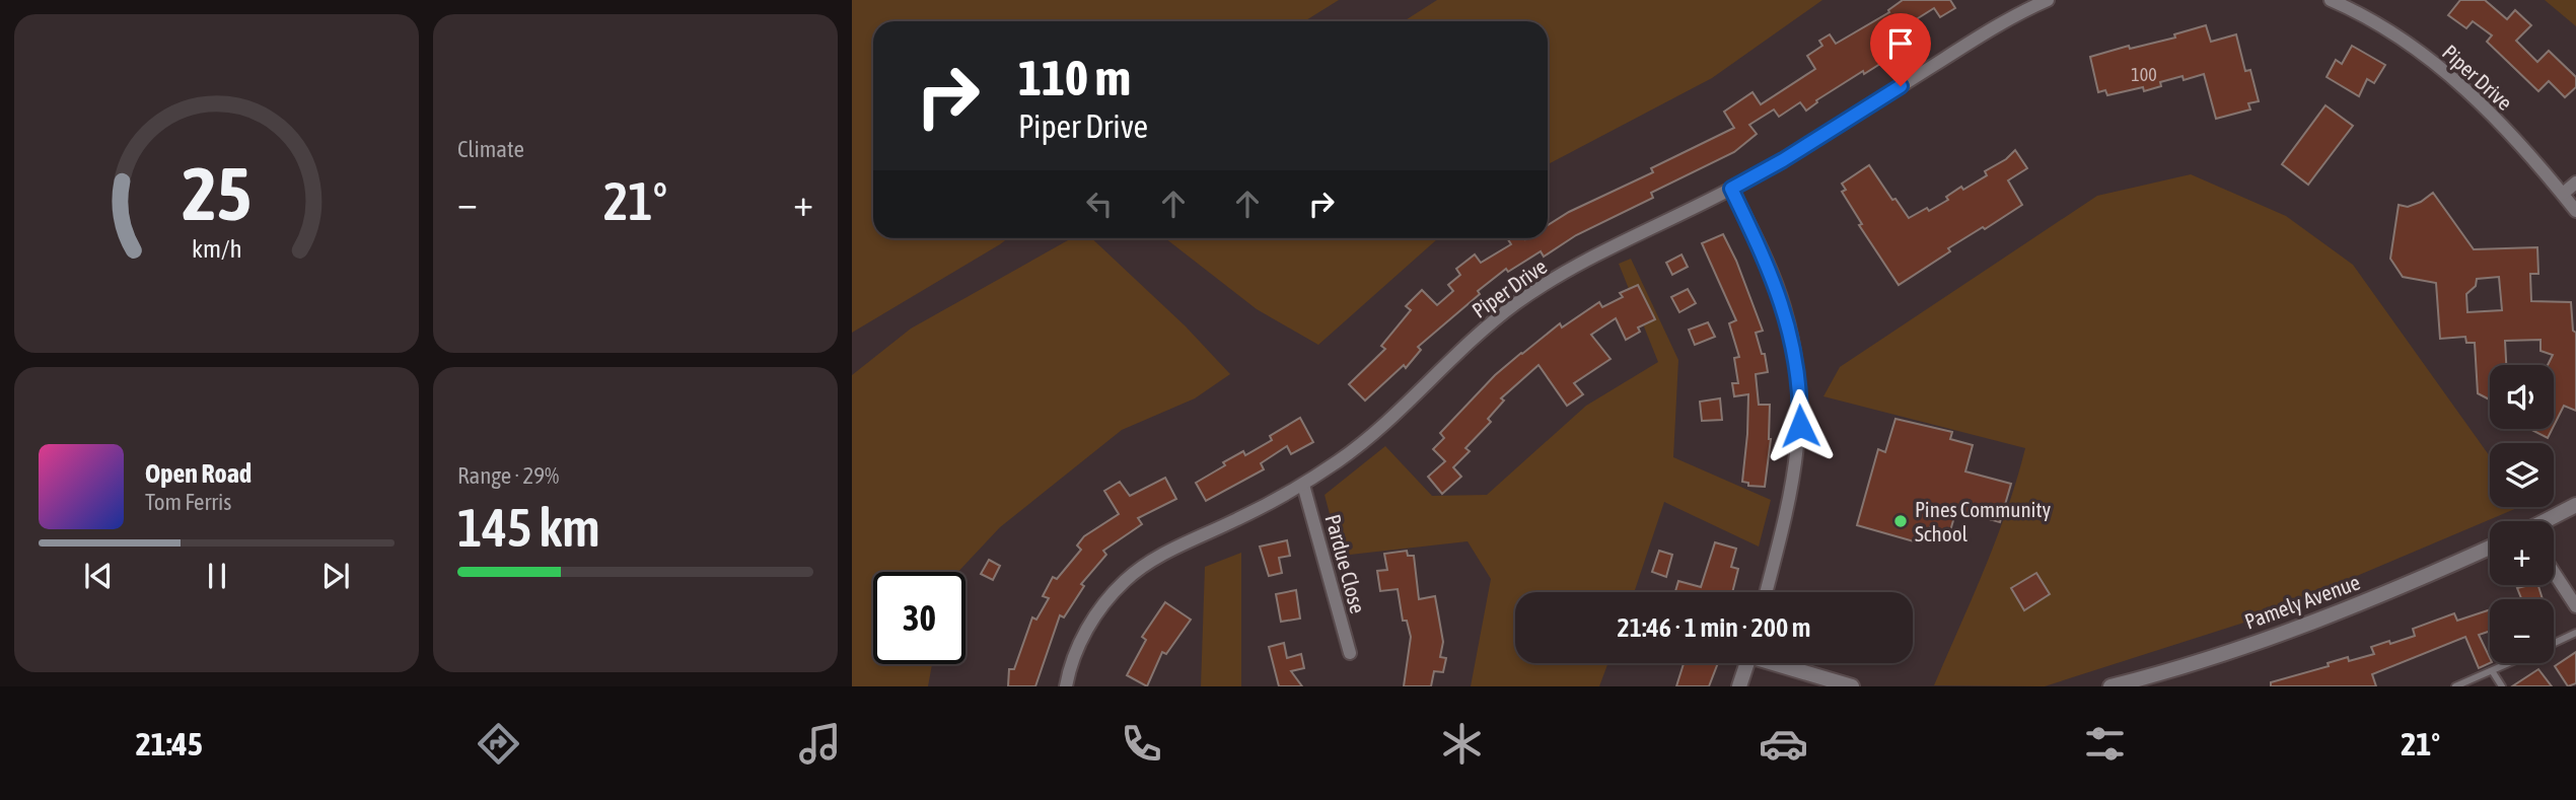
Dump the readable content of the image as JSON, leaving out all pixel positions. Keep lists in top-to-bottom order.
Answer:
{
  "streets": {
    "street": ["Piper Drive", "Pardue Close", "Pamely Avenue"]
  },
  "crossings": [
    ["Piper Drive", "Pardue Close"]
  ],
  "places": ["Pines Community School"],
  "house_numbers": ["100"],
  "page": {
    "tile": [
      "Climate",
      ["Range · 29%", "145 km"]
    ],
    "turn": ["110 m", "Piper Drive"],
    "heat": ["−", "21°", "+"],
    "map_buttons": ["+", "−"],
    "song": ["Open Road", "Tom Ferris"],
    "limit": "30",
    "trip": "21:46 · 1 min · 200 m",
    "tabs": ["21:45", "21°"],
    "gauge": ["25", "km/h"]
  }
}
